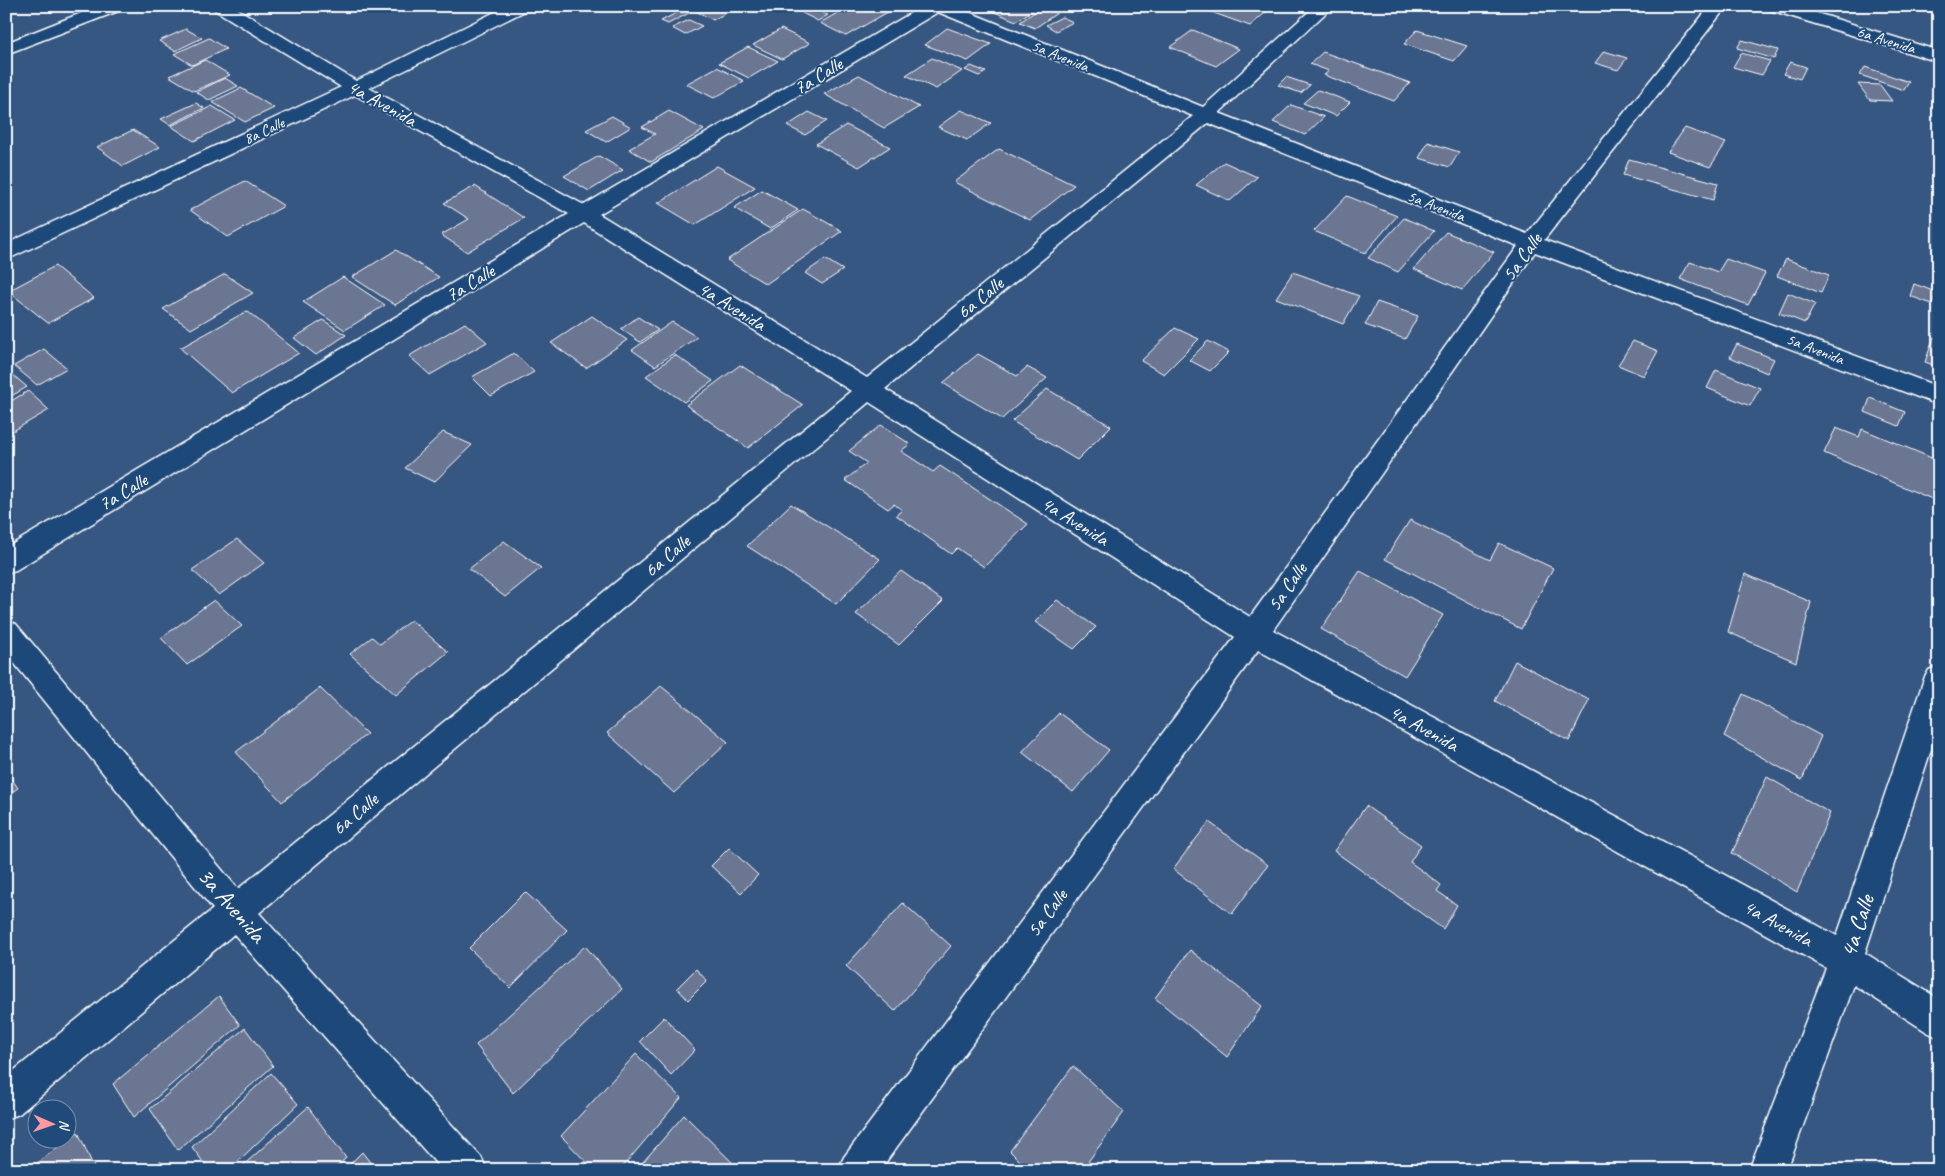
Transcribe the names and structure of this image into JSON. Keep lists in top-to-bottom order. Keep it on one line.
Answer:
{"streets":{"street":["6a Avenida","5a Avenida","7a Calle","4a Avenida","8a Calle","5a Calle","6a Calle","3a Avenida","4a Calle"]},"crossings":[["5a Avenida","7a Calle"],["5a Avenida","5a Calle"],["5a Avenida","6a Calle"],["7a Calle","4a Avenida"],["4a Avenida","8a Calle"],["4a Avenida","5a Calle"],["4a Avenida","6a Calle"],["4a Avenida","4a Calle"],["6a Calle","3a Avenida"]],"north":"right"}
